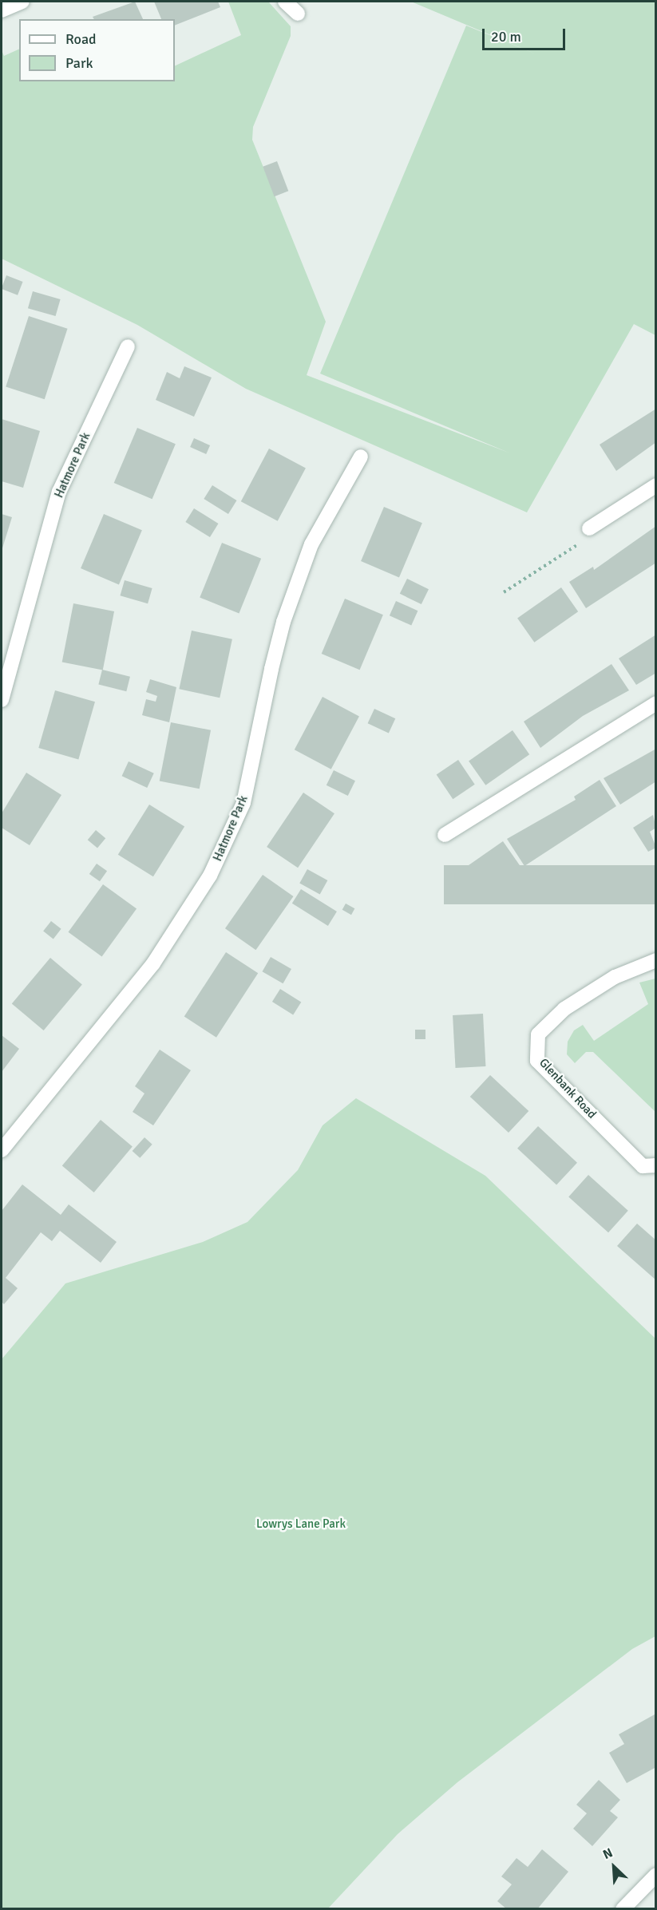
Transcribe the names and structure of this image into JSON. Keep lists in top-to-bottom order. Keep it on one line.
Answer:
{"streets":{"street":["Hatmore Park","Glenbank Road"]},"parks":["Lowrys Lane Park"],"legend":["Road","Park"],"scale_bar":"20 m","north":"top left"}
